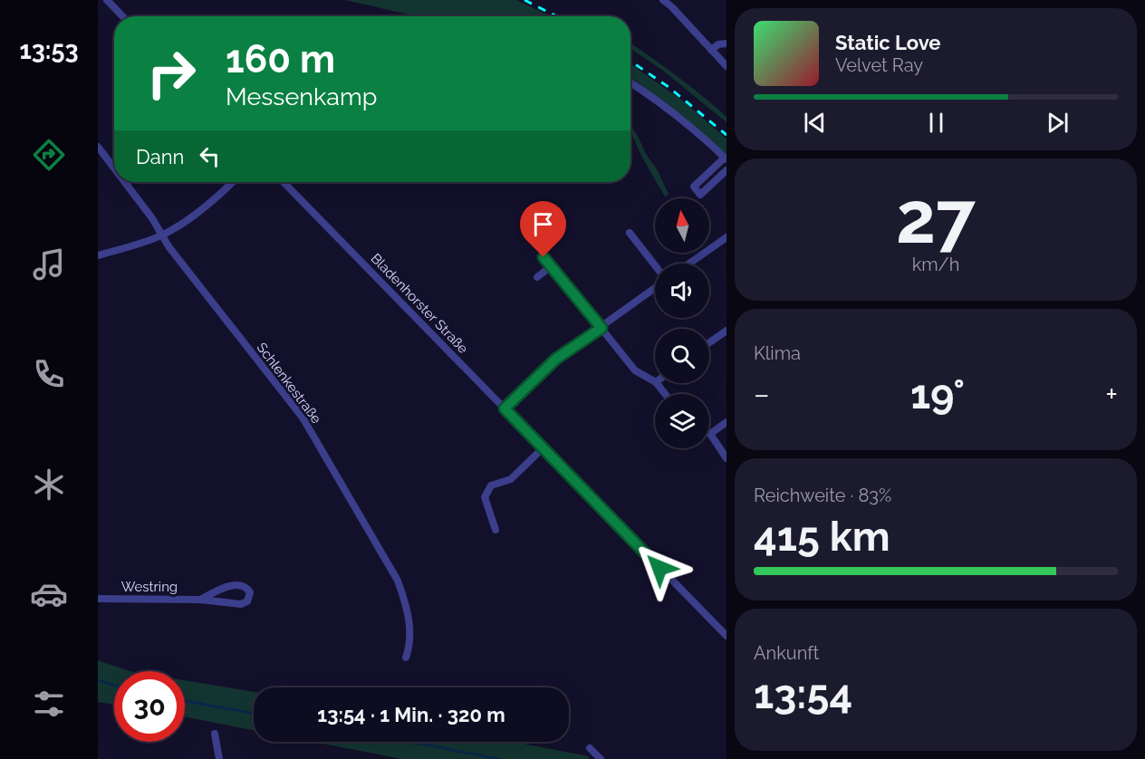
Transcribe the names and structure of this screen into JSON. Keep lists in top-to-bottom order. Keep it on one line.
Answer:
{"streets":{"street":["Bladenhorster Straße","Schlenkestraße","Westring"]},"north":"top","page":{"tabs":"13:53","turn":["160 m","Messenkamp"],"song":["Static Love","Velvet Ray"],"then":"Dann","tile":[["27","km/h"],"Klima",["Reichweite · 83%","415 km"],["Ankunft","13:54"]],"heat":["−","19°","+"],"limit":"30","trip":"13:54 · 1 Min. · 320 m"}}
